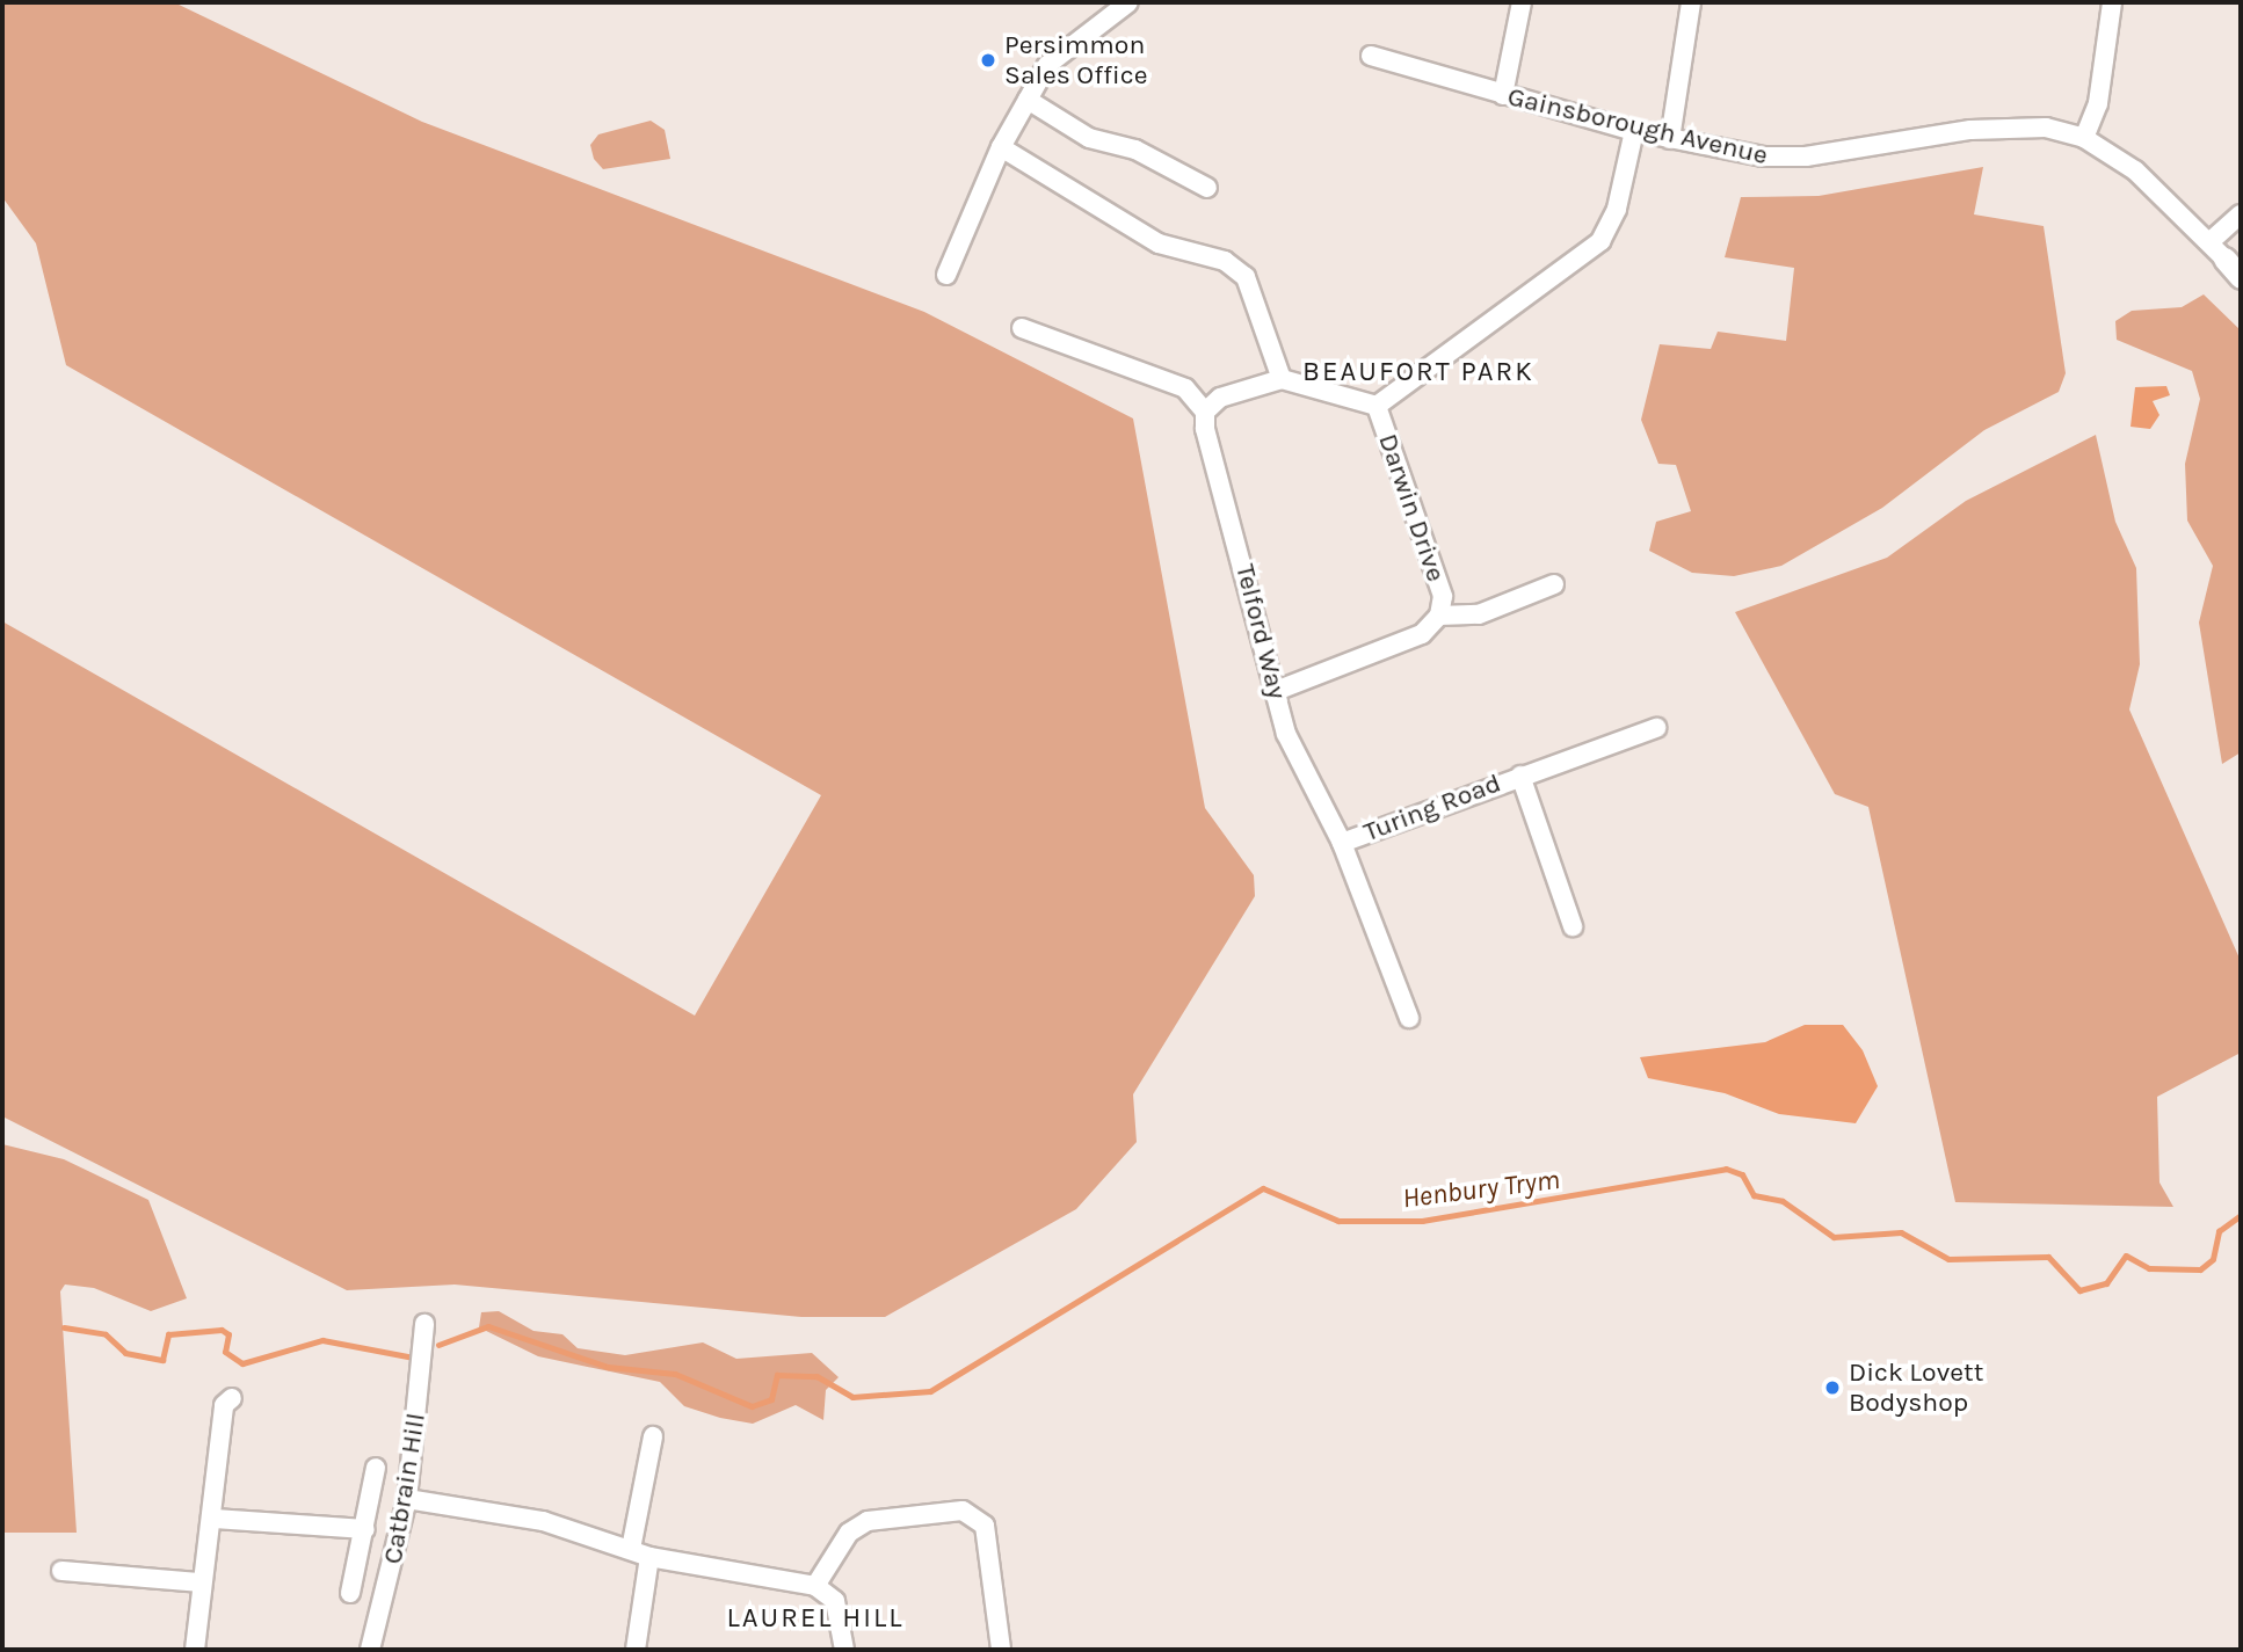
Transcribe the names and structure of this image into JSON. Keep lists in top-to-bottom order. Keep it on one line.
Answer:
{"streets":{"street":["Gainsborough Avenue","Darwin Drive","Telford Way","Turing Road","Catbrain Hill"]},"crossings":[["Gainsborough Avenue","Darwin Drive"],["Darwin Drive","Telford Way"],["Telford Way","Turing Road"]],"districts":["BEAUFORT PARK","LAUREL HILL"],"water":["Henbury Trym"],"places":["Persimmon Sales Office","Dick Lovett Bodyshop"]}
